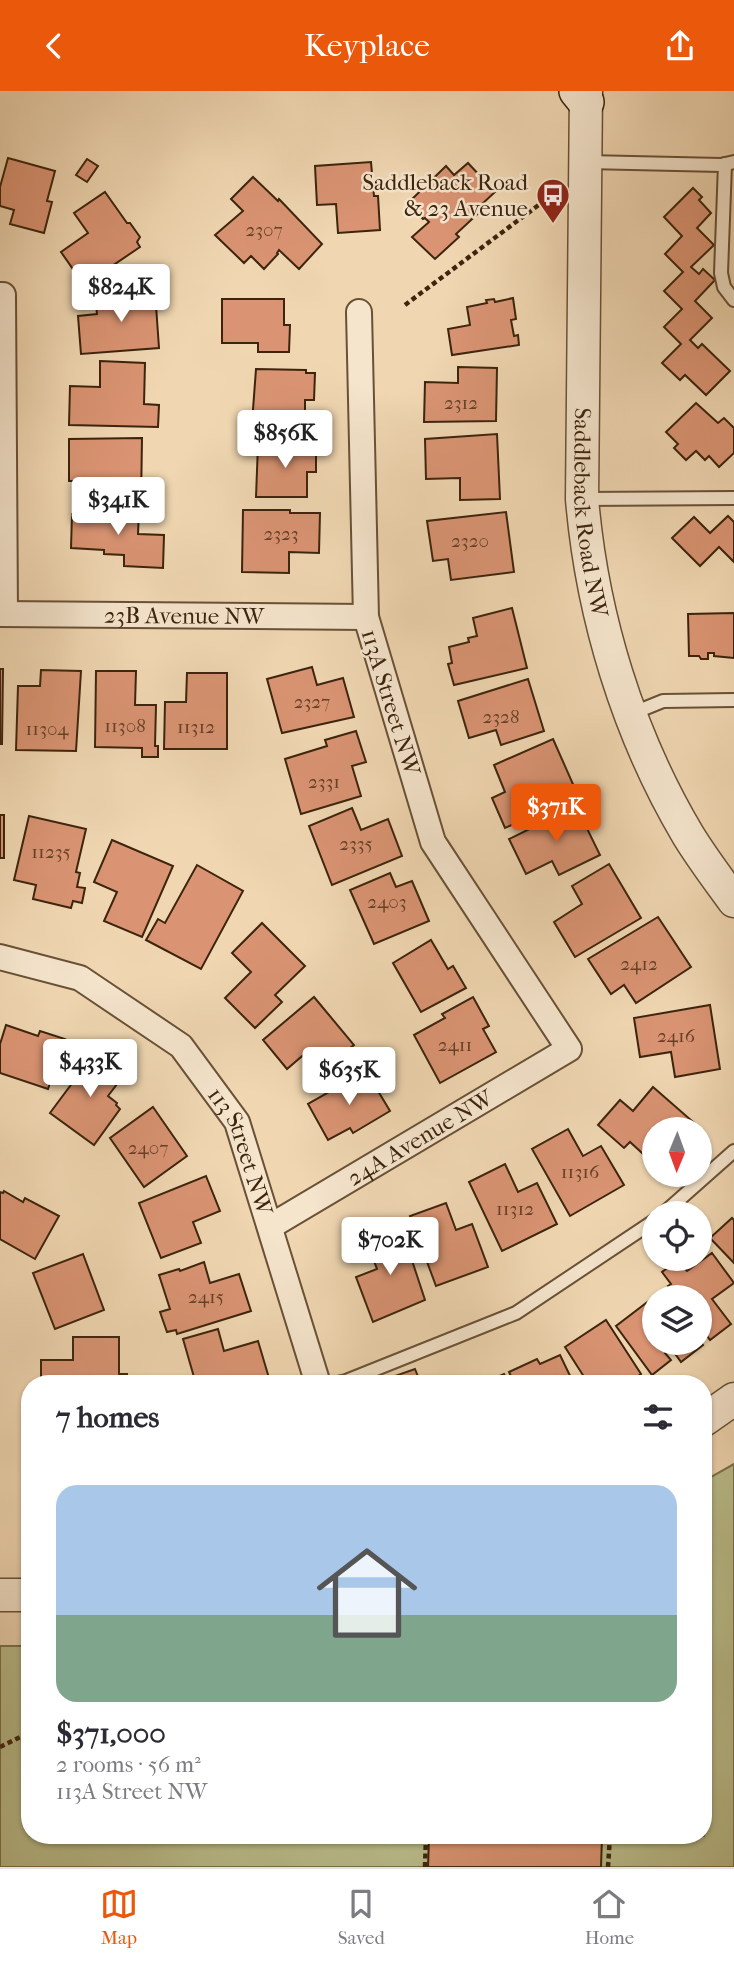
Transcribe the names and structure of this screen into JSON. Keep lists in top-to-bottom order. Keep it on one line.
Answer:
{"streets":{"street":["Saddleback Road NW","23B Avenue NW","113A Street NW","24A Avenue NW","113 Street NW"]},"crossings":[["23B Avenue NW","113A Street NW"],["113A Street NW","24A Avenue NW"],["24A Avenue NW","113 Street NW"]],"places":{"bus stop":["Saddleback Road & 23 Avenue"]},"house_numbers":["2307","2312","2323","2320","2327","2328","11308","11312","11304","2331","2335","11235","2403","2412","2416","2411","2407","11316","11312","2415"],"north":"bottom","page":{"header":"Keyplace","price":["$824K","$856K","$341K","$371K","$433K","$635K","$702K"],"heading":"7 homes","list":[{"name":"$371,000","note":"2 rooms · 56 m² · 113A Street NW"}],"tabs":["Map","Saved","Home"]}}
